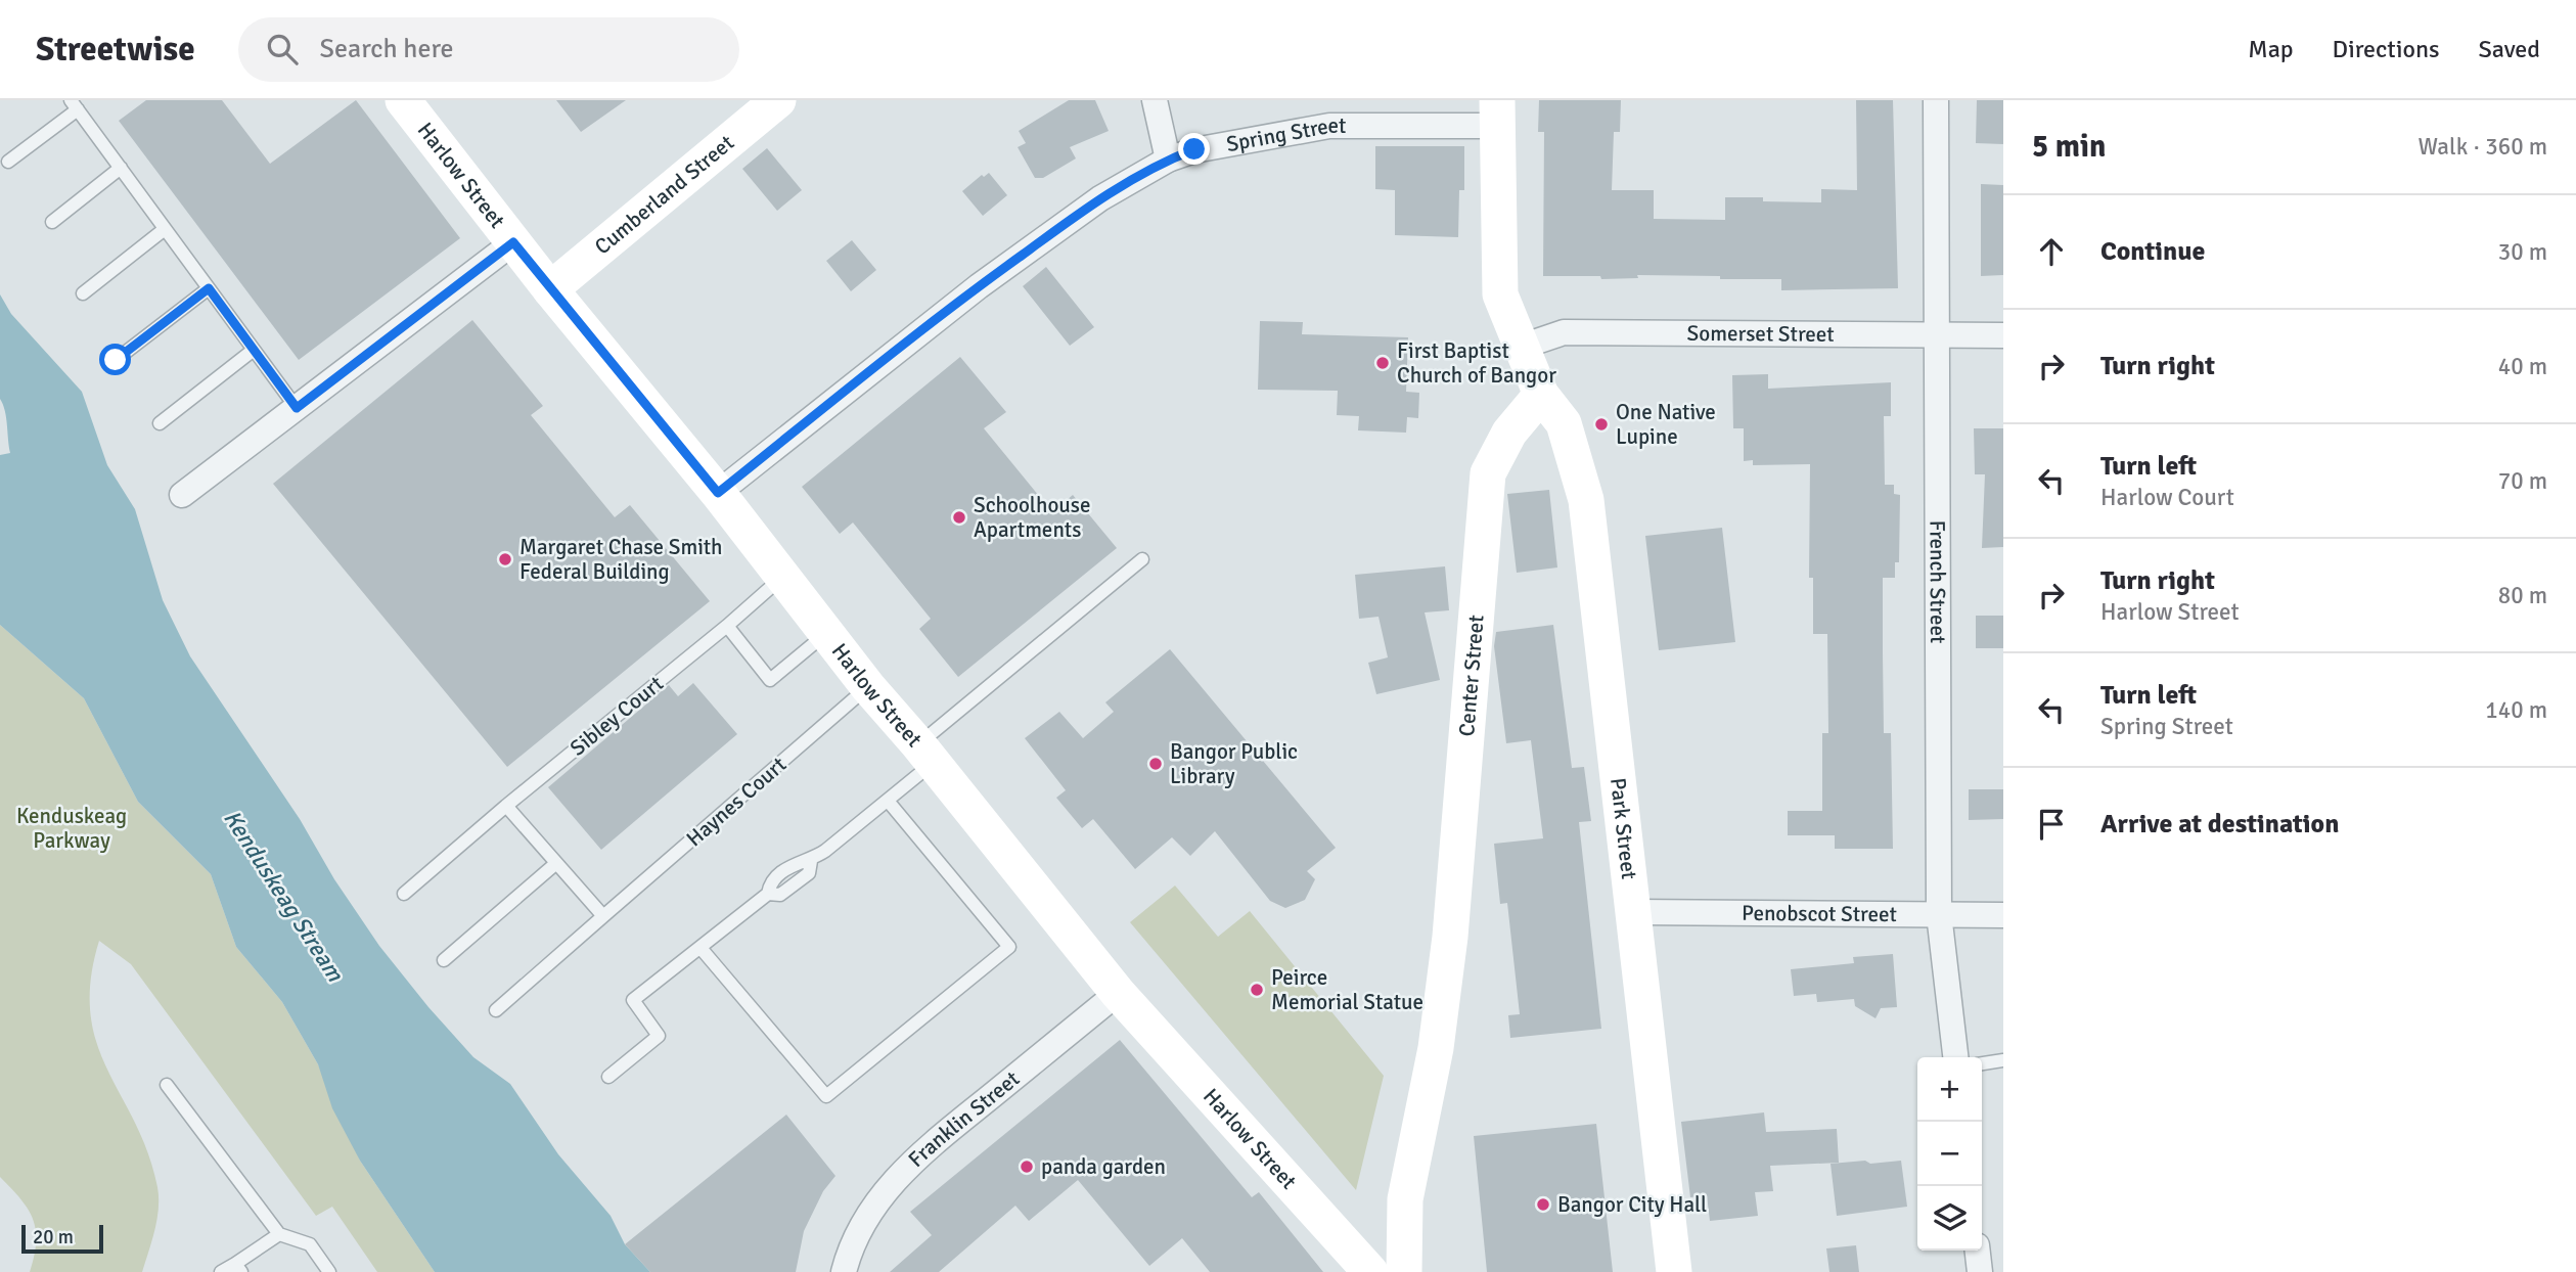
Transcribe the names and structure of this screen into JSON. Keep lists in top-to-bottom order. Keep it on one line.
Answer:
{"streets":{"street":["Spring Street","Harlow Street","Cumberland Street","Somerset Street","French Street","Center Street","Park Street","Penobscot Street","Franklin Street"],"lane":["Sibley Court","Haynes Court"]},"crossings":[["Spring Street","Harlow Street"],["Harlow Street","Cumberland Street"],["Harlow Street","Sibley Court"],["Harlow Street","Haynes Court"],["Harlow Street","Franklin Street"],["Somerset Street","French Street"],["French Street","Penobscot Street"],["Center Street","Park Street"],["Park Street","Penobscot Street"]],"water":["Kenduskeag Stream"],"parks":["Kenduskeag Parkway"],"places":["First Baptist Church of Bangor","One Native Lupine","Schoolhouse Apartments","Margaret Chase Smith Federal Building","Bangor Public Library","Peirce Memorial Statue","panda garden","Bangor City Hall"],"scale_bar":"20 m","page":{"header":"Streetwise","search":"Search here","nav":["Map","Directions","Saved"],"heading":["5 min","Walk · 360 m"],"list":[["Continue","30 m"],["Turn right","40 m"],["Turn left","Harlow Court","70 m"],["Turn right","Harlow Street","80 m"],["Turn left","Spring Street","140 m"],"Arrive at destination"],"map_buttons":["+","−"],"scale":"20 m"}}
